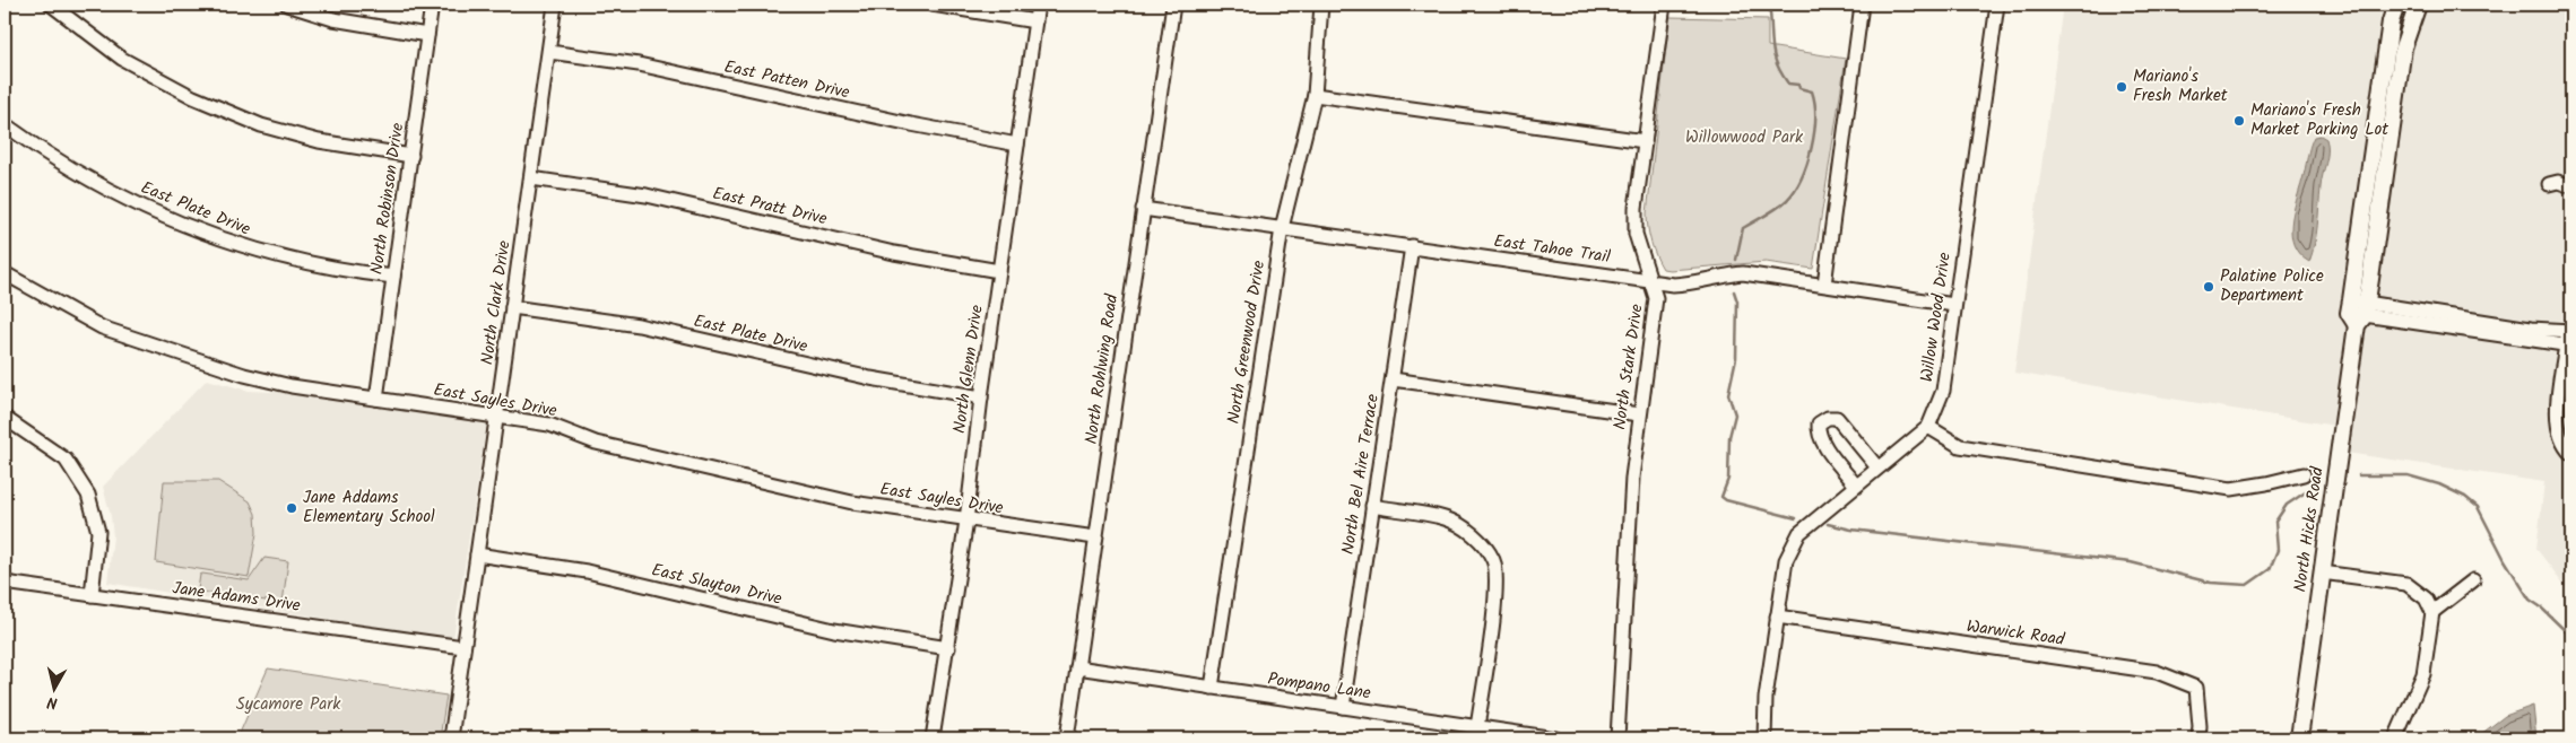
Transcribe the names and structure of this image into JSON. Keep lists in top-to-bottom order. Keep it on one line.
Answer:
{"streets":{"main road":["North Hicks Road"],"street":["East Patten Drive","North Robinson Drive","East Pratt Drive","East Plate Drive","East Tahoe Trail","North Clark Drive","Willow Wood Drive","North Greenwood Drive","North Stark Drive","North Glenn Drive","North Rohlwing Road","East Sayles Drive","North Bel Aire Terrace","East Slayton Drive","Jane Adams Drive","Warwick Road","Pompano Lane"]},"crossings":[["East Patten Drive","North Clark Drive"],["East Patten Drive","North Glenn Drive"],["North Robinson Drive","East Plate Drive"],["North Robinson Drive","East Sayles Drive"],["East Pratt Drive","North Clark Drive"],["East Pratt Drive","North Glenn Drive"],["East Plate Drive","North Clark Drive"],["East Plate Drive","North Glenn Drive"],["East Tahoe Trail","Willow Wood Drive"],["East Tahoe Trail","North Greenwood Drive"],["East Tahoe Trail","North Stark Drive"],["East Tahoe Trail","North Rohlwing Road"],["East Tahoe Trail","North Bel Aire Terrace"],["North Clark Drive","East Sayles Drive"],["North Clark Drive","East Slayton Drive"],["North Clark Drive","Jane Adams Drive"],["Willow Wood Drive","Warwick Road"],["North Greenwood Drive","Pompano Lane"],["North Glenn Drive","East Sayles Drive"],["North Glenn Drive","East Slayton Drive"],["North Rohlwing Road","East Sayles Drive"],["North Rohlwing Road","Pompano Lane"],["North Bel Aire Terrace","Pompano Lane"]],"parks":["Willowwood Park","Sycamore Park"],"places":["Mariano's Fresh Market","Mariano's Fresh Market Parking Lot","Palatine Police Department","Jane Addams Elementary School"],"north":"bottom"}
